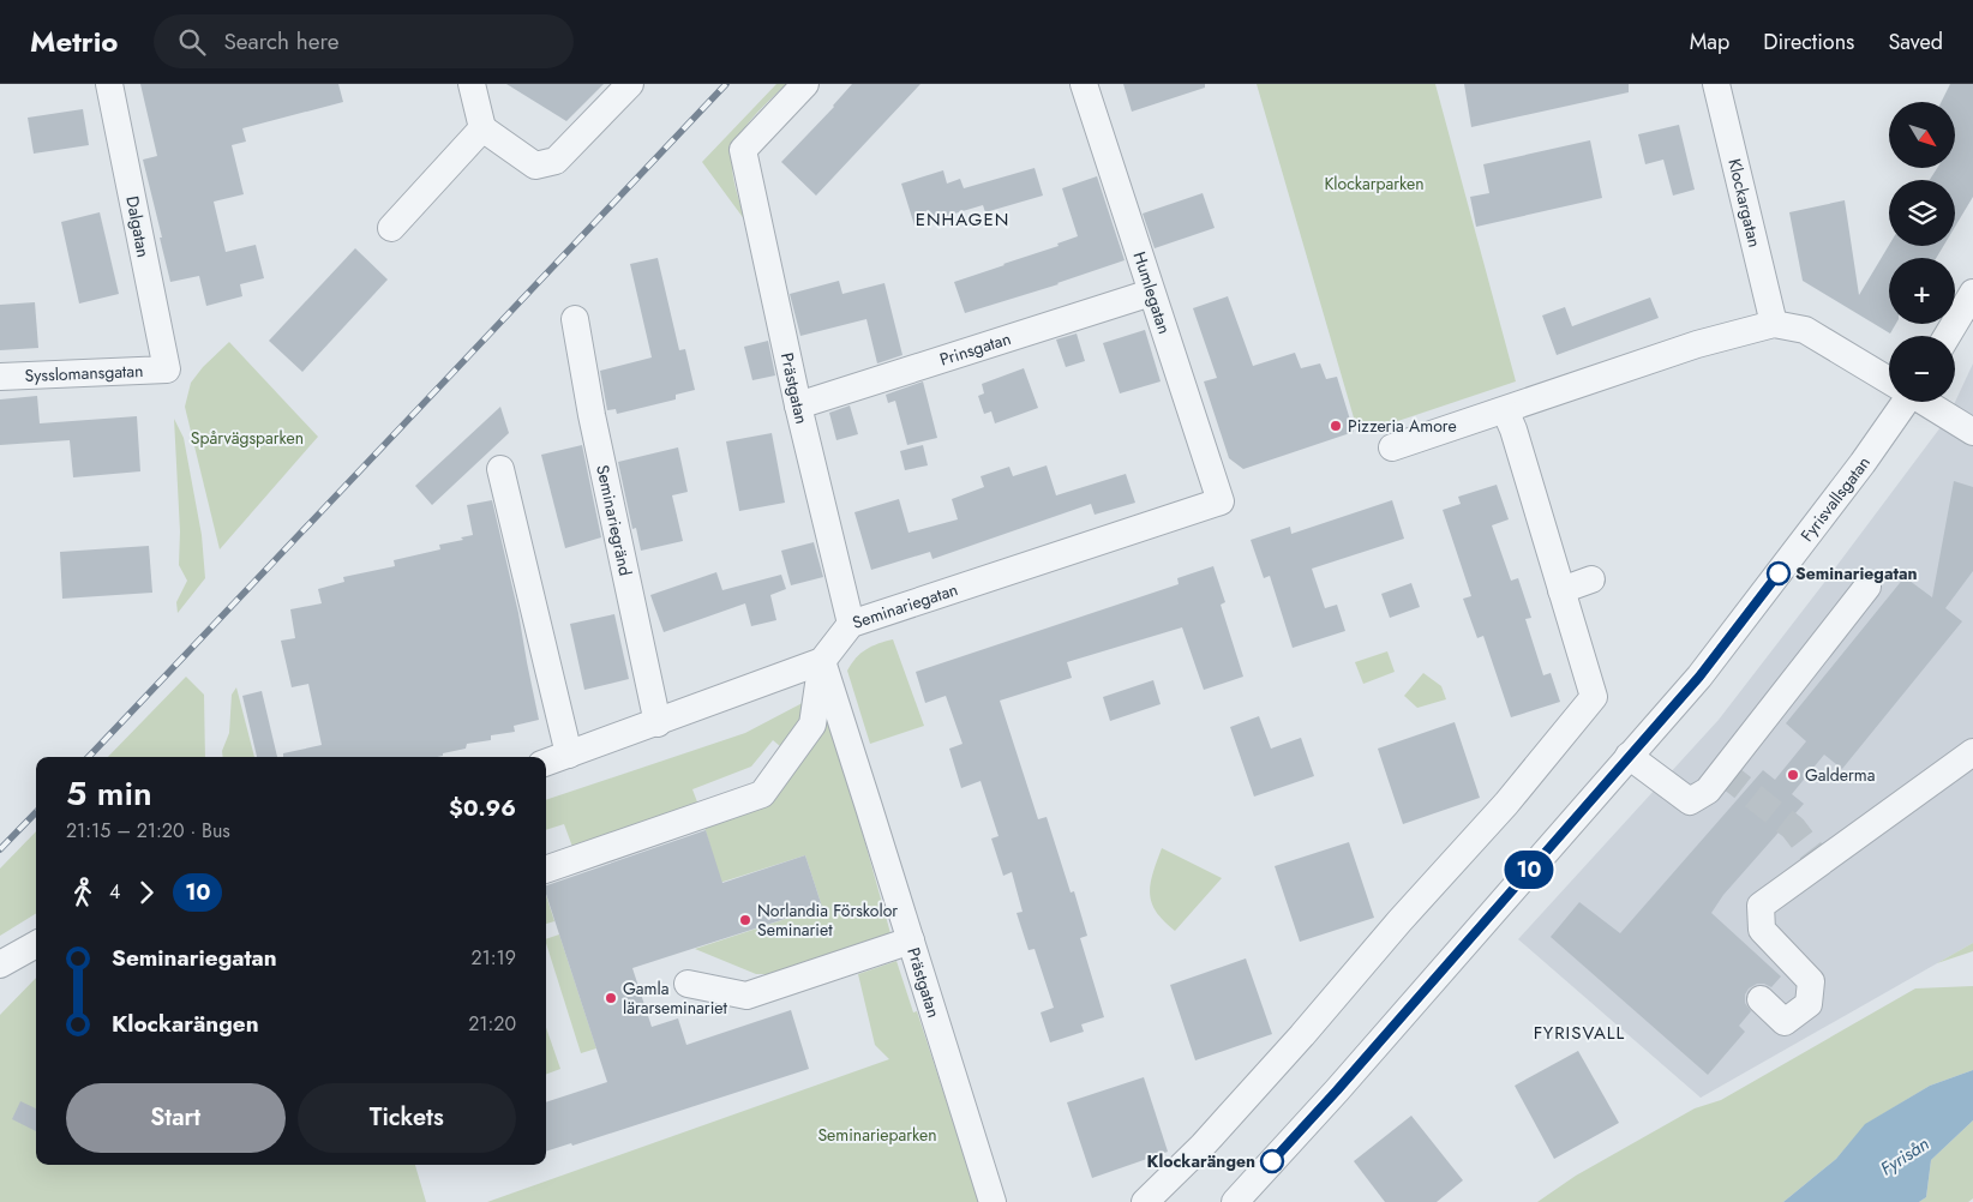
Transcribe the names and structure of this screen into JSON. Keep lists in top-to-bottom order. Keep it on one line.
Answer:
{"streets":{"street":["Klockargatan","Dalgatan","Humlegatan","Prinsgatan","Sysslomansgatan","Prästgatan","Fyrisvallsgatan","Seminariegränd","Seminariegatan"]},"crossings":[["Dalgatan","Sysslomansgatan"],["Humlegatan","Prinsgatan"],["Humlegatan","Seminariegatan"],["Prinsgatan","Prästgatan"],["Prästgatan","Seminariegatan"]],"districts":["ENHAGEN","FYRISVALL"],"water":["Fyrisån"],"parks":["Klockarparken","Spårvägsparken","Seminarieparken"],"places":["Pizzeria Amore","Seminariegatan","Galderma","Norlandia Förskolor Seminariet","Gamla lärarseminariet","Klockarängen"],"lines":["bus line 10"],"north":"bottom right","page":{"header":"Metrio","search":"Search here","nav":["Map","Directions","Saved"],"on_map":"10","map_buttons":["+","−"],"heading":["5 min","21:15 – 21:20 · Bus","$0.96"],"legs":["4","10"],"list":[{"name":"Seminariegatan","value":"21:19"},{"name":"Klockarängen","value":"21:20"}],"buttons":["Start","Tickets"]}}
